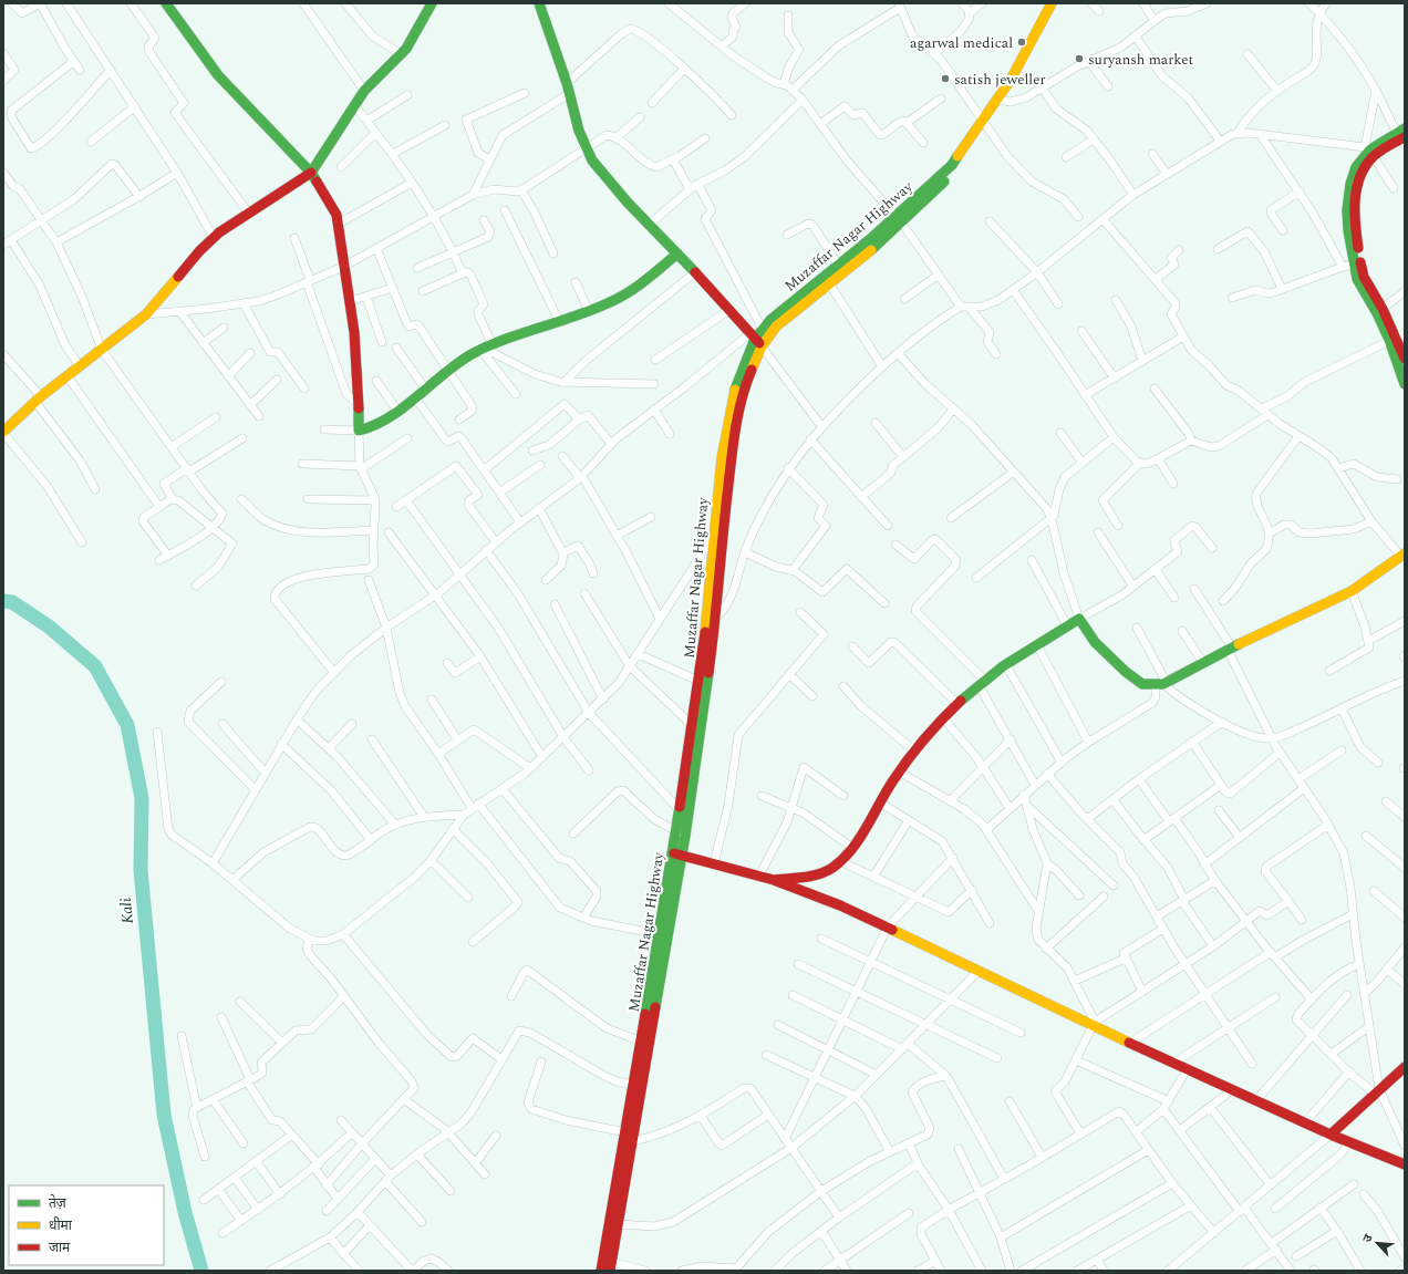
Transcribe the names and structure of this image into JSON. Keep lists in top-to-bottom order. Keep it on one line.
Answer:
{"streets":{"main road":["Muzaffar Nagar Highway"]},"water":["Kali"],"places":["agarwal medical","suryansh market","satish jeweller"],"legend":["तेज़","धीमा","जाम"],"north":"top left"}
